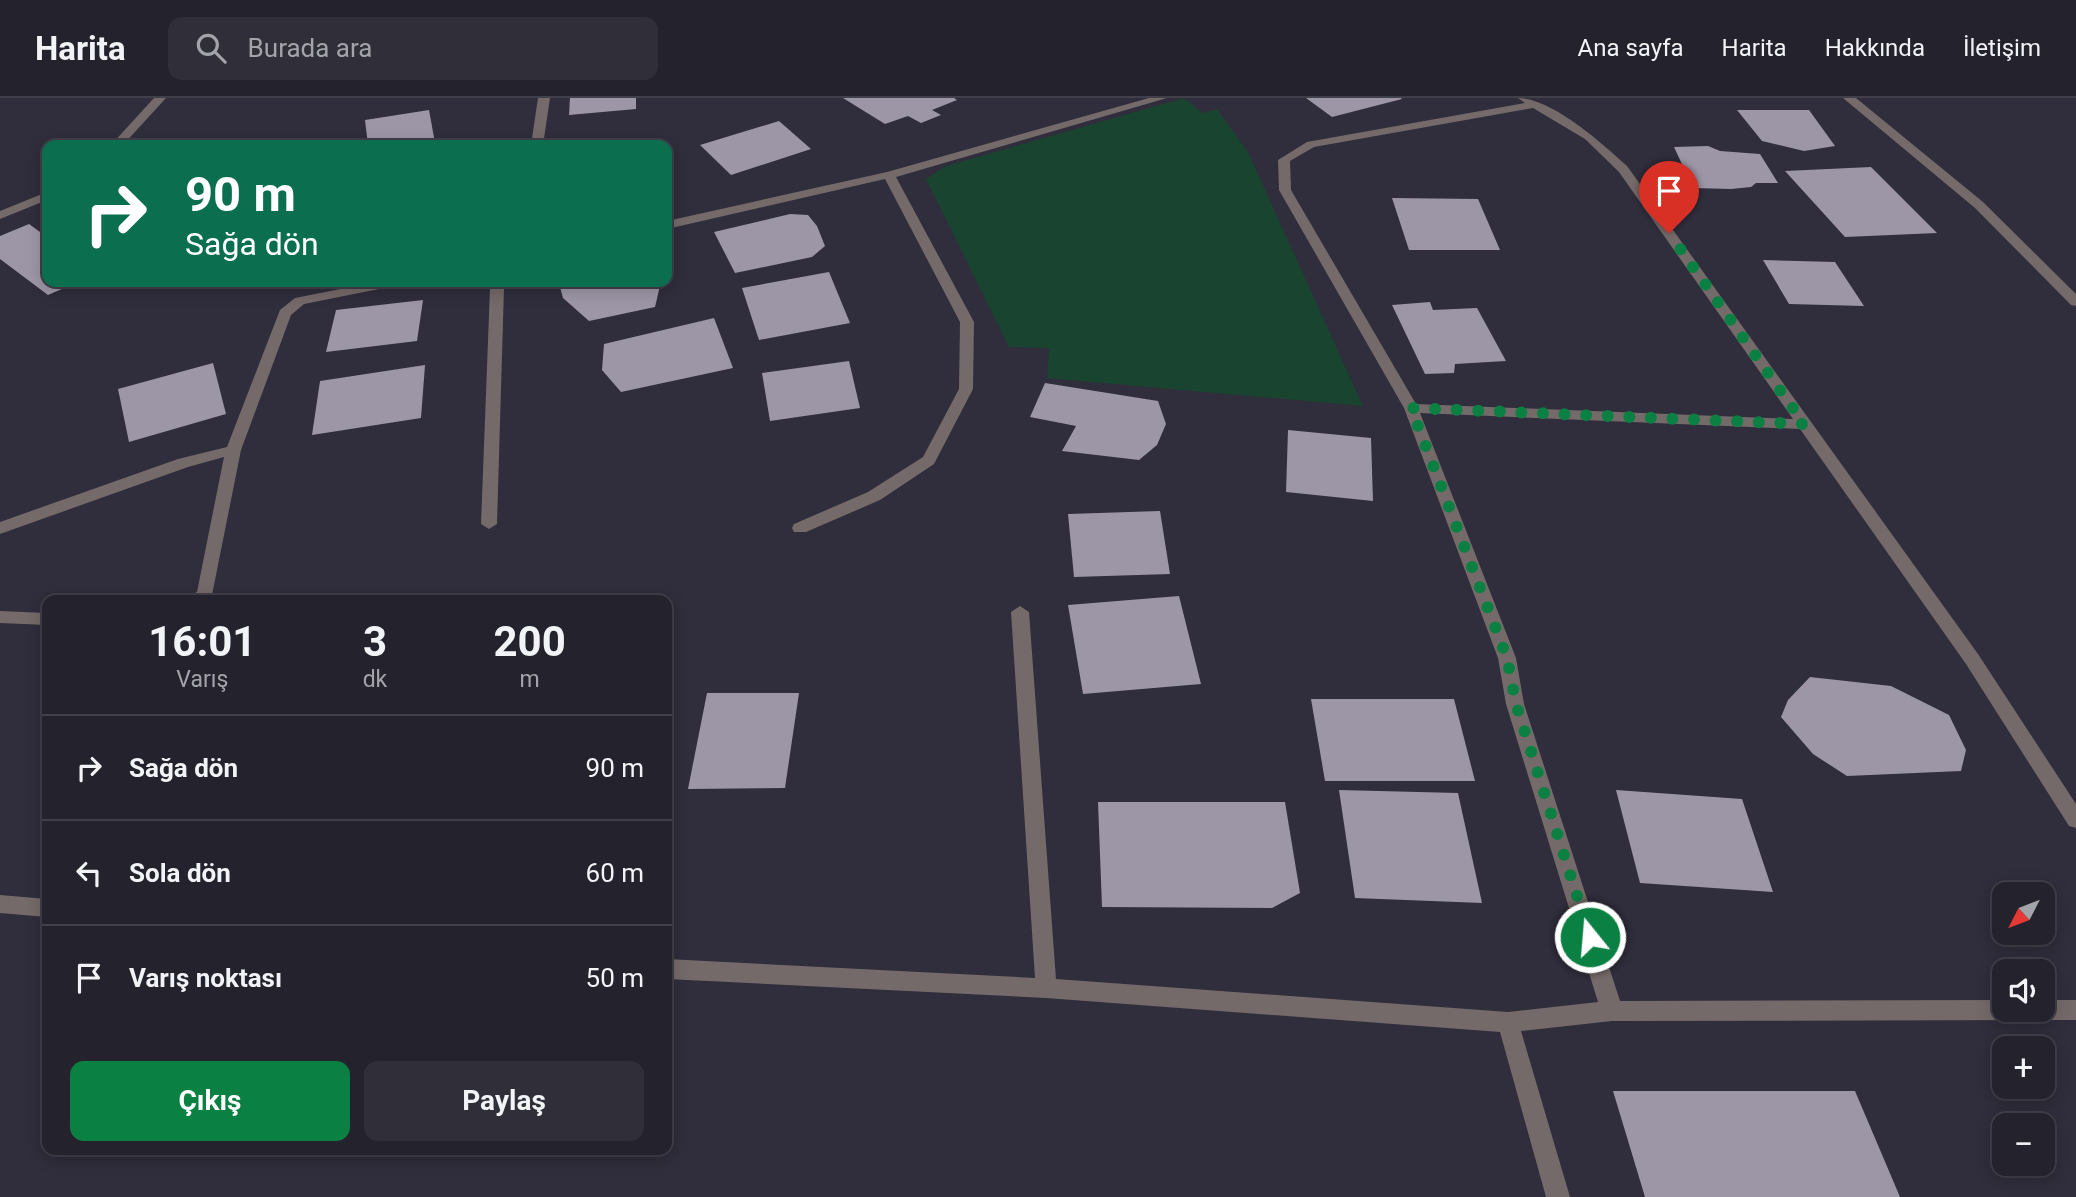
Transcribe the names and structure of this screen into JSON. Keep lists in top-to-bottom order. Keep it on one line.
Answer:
{"north":"bottom left","page":{"header":"Harita","search":"Burada ara","nav":["Ana sayfa","Harita","Hakkında","İletişim"],"turn":["90 m","Sağa dön"],"eta":["16:01","Varış","3","dk","200","m"],"list":[{"name":"Sağa dön","value":"90 m"},{"name":"Sola dön","value":"60 m"},{"name":"Varış noktası","value":"50 m"}],"map_buttons":["+","−"],"buttons":["Çıkış","Paylaş"]}}
